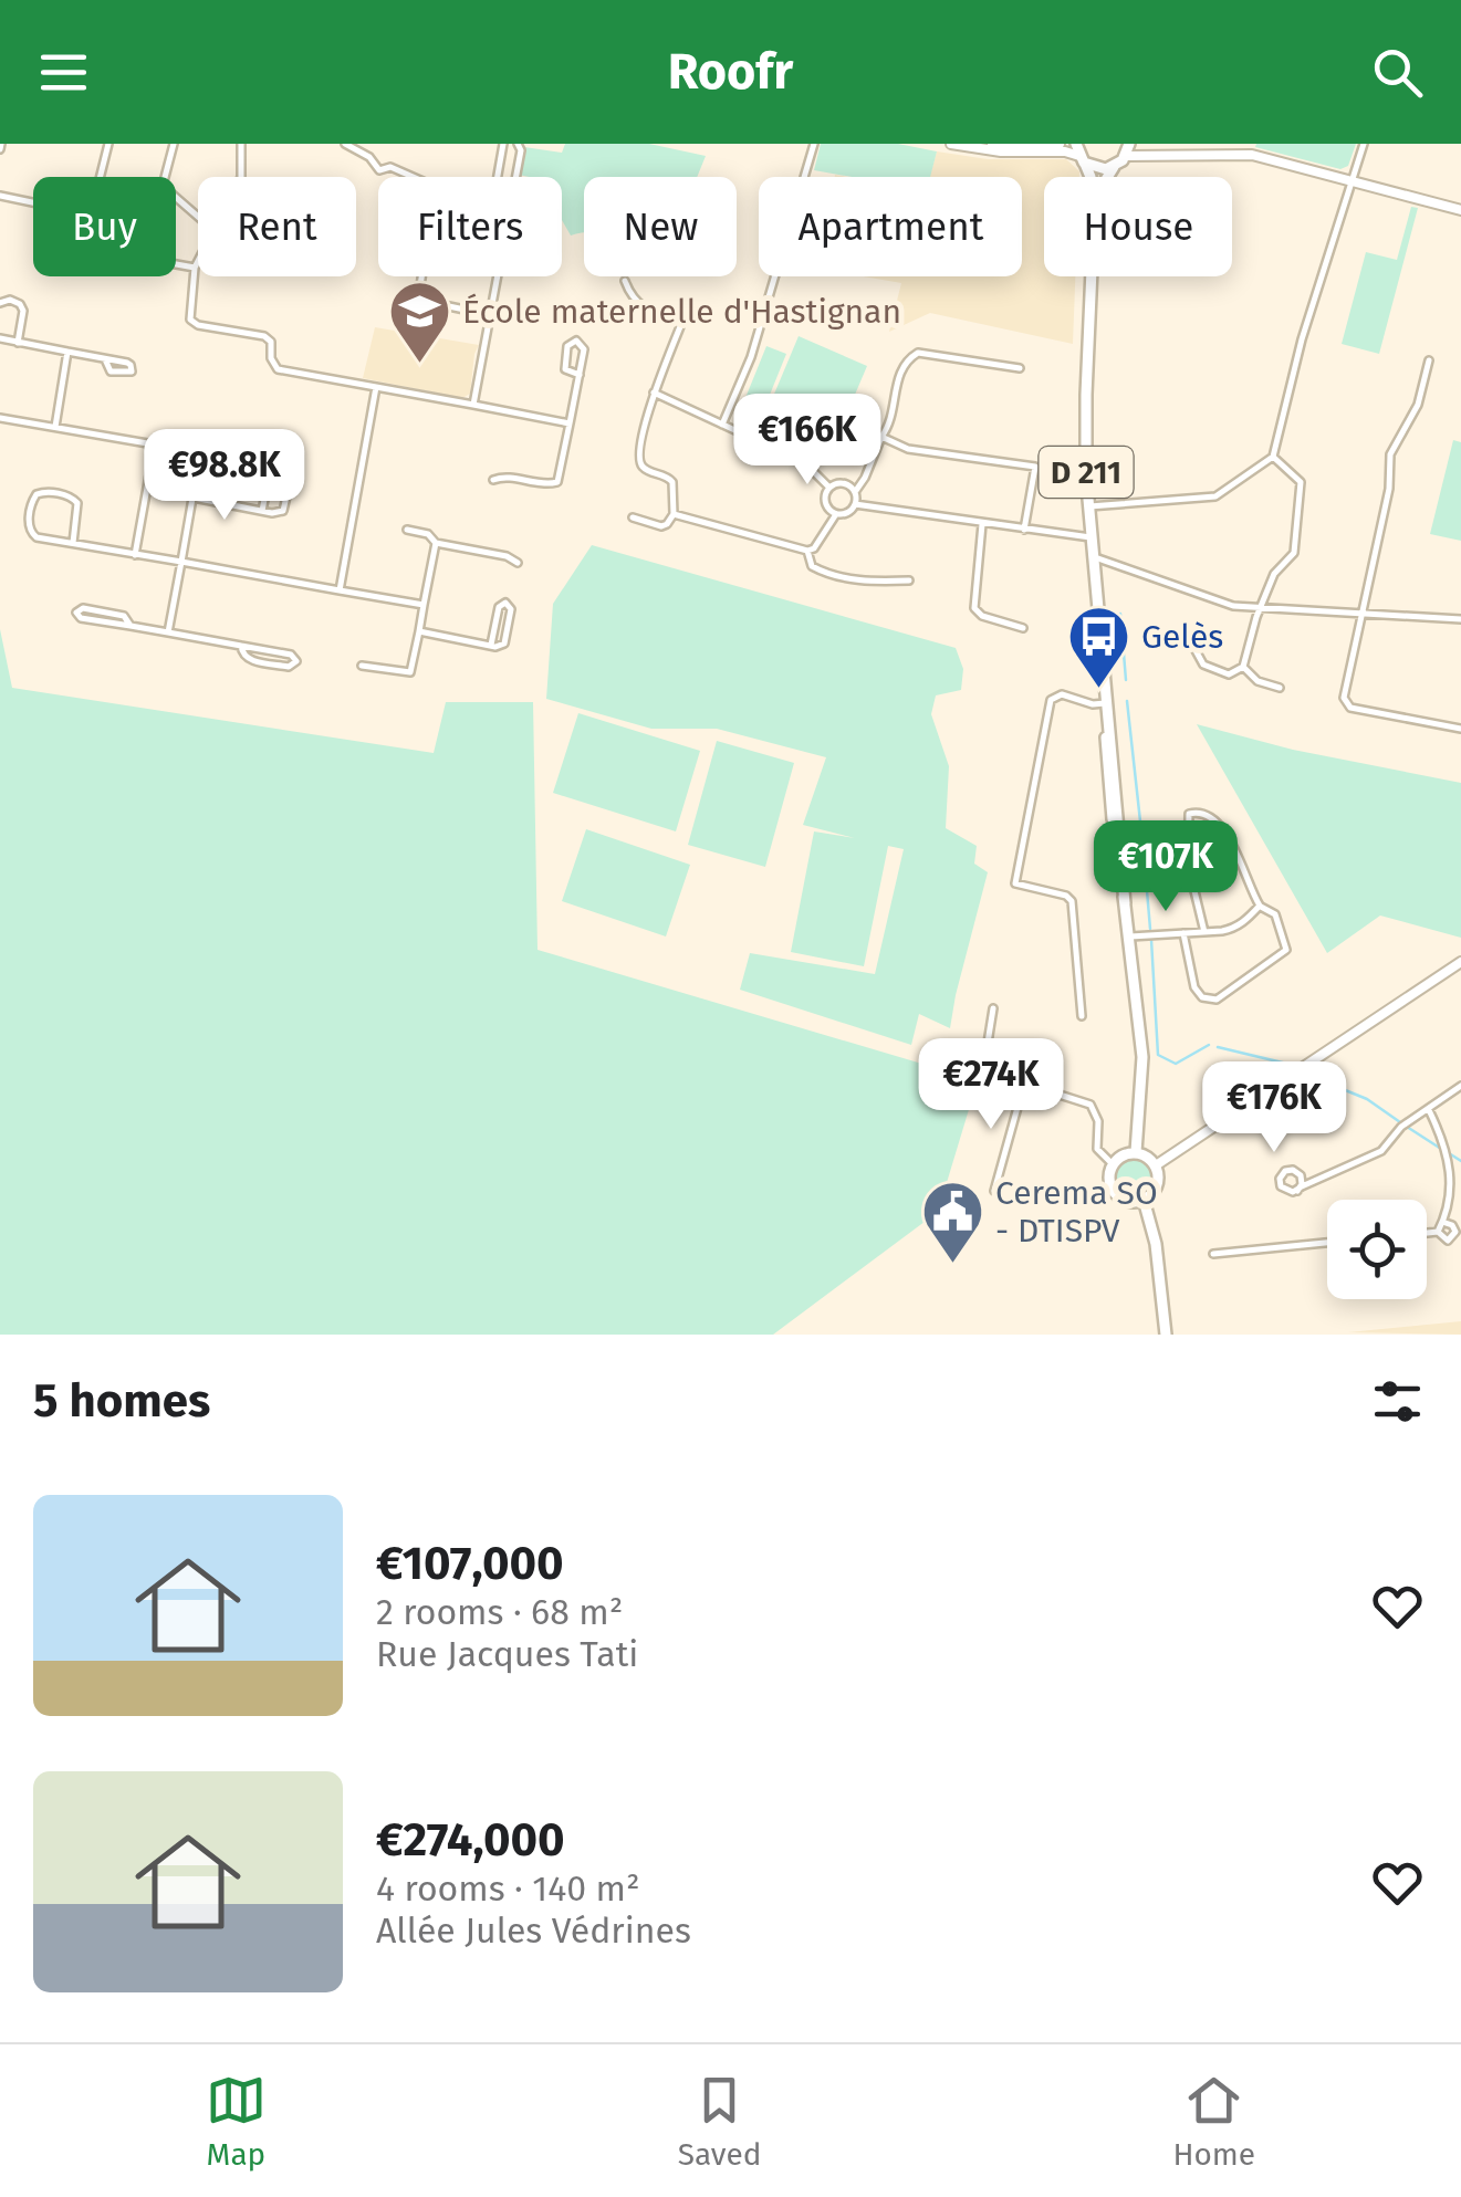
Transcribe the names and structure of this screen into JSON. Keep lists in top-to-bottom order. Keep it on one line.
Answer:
{"streets":{"main road":["D 211"]},"places":{"school or university":["École maternelle d'Hastignan"],"bus stop":["Gelès"],"public building":["Cerema SO - DTISPV"]},"page":{"header":"Roofr","chip":["Buy","Rent","Filters","New","Apartment","House"],"price":["€166K","€98.8K","€107K","€274K","€176K"],"heading":"5 homes","list":[{"name":"€107,000","note":"2 rooms · 68 m² · Rue Jacques Tati"},{"name":"€274,000","note":"4 rooms · 140 m² · Allée Jules Védrines"}],"tabs":["Map","Saved","Home"]}}
